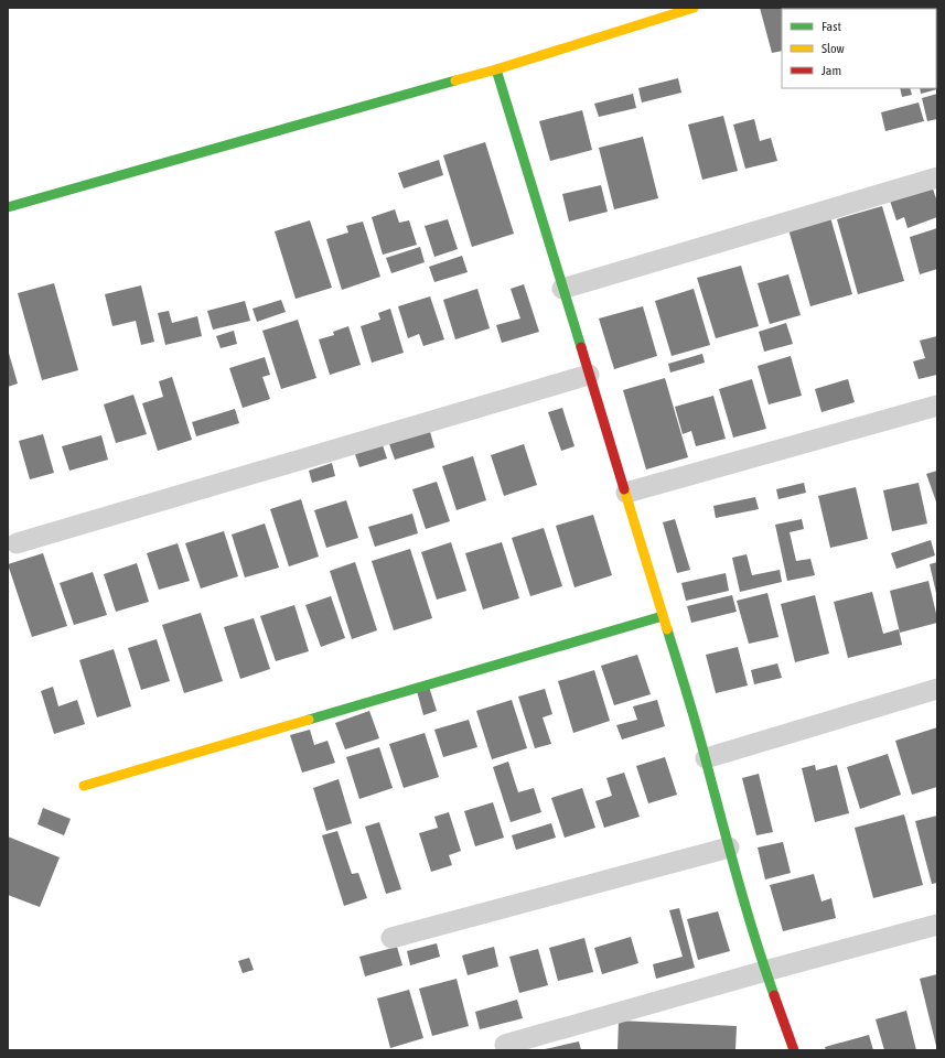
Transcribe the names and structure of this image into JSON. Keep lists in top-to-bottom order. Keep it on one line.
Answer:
{"legend":["Fast","Slow","Jam"]}
